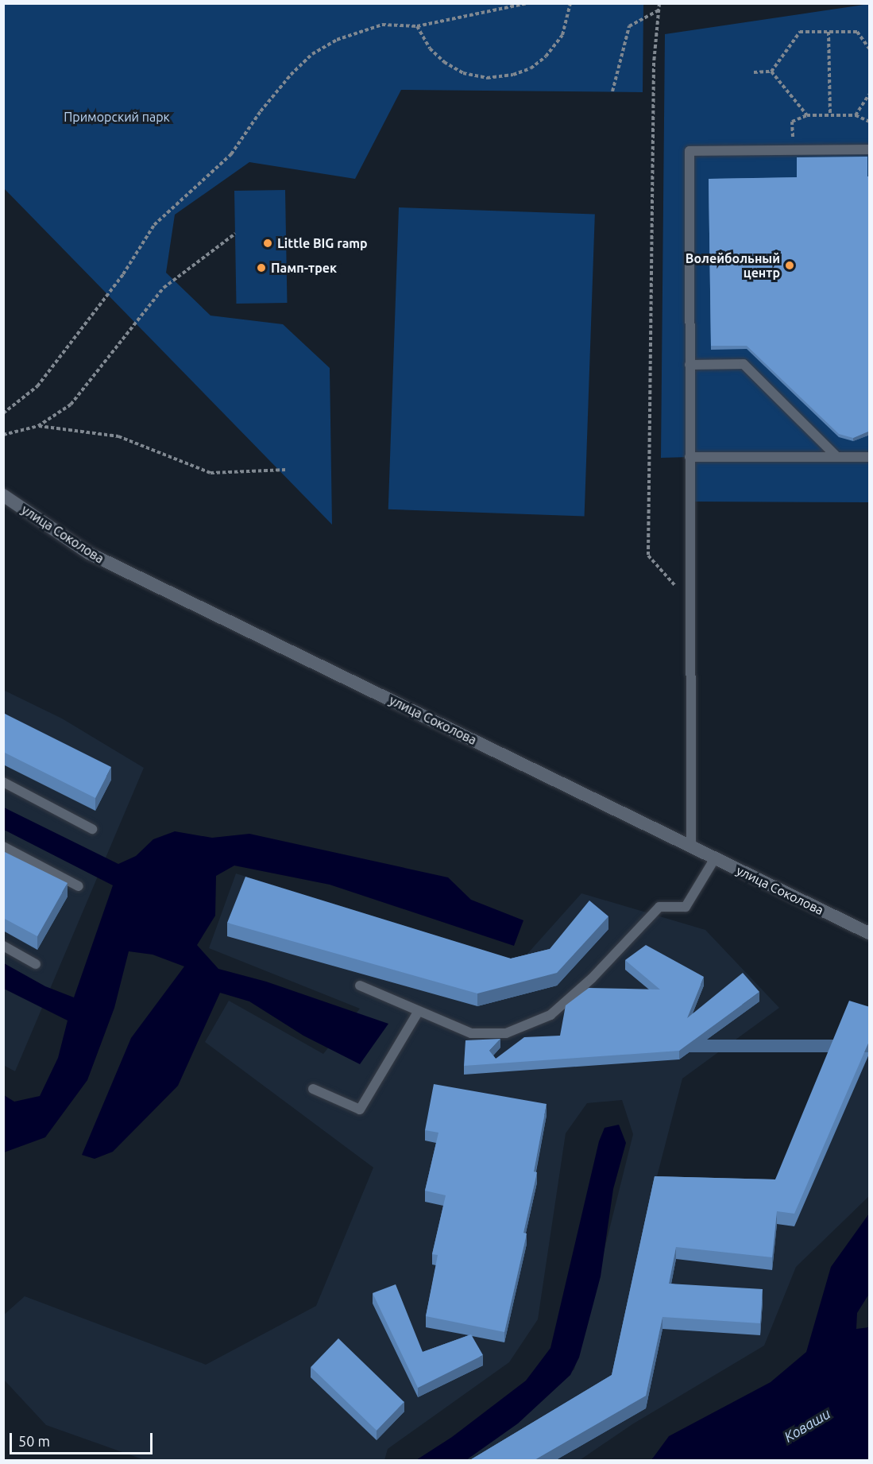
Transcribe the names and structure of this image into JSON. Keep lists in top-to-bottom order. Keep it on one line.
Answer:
{"streets":{"street":["улица Соколова"]},"water":["Коваши"],"parks":["Приморский парк"],"places":["Little BIG ramp","Волейбольный центр","Памп-трек"],"scale_bar":"50 m"}
